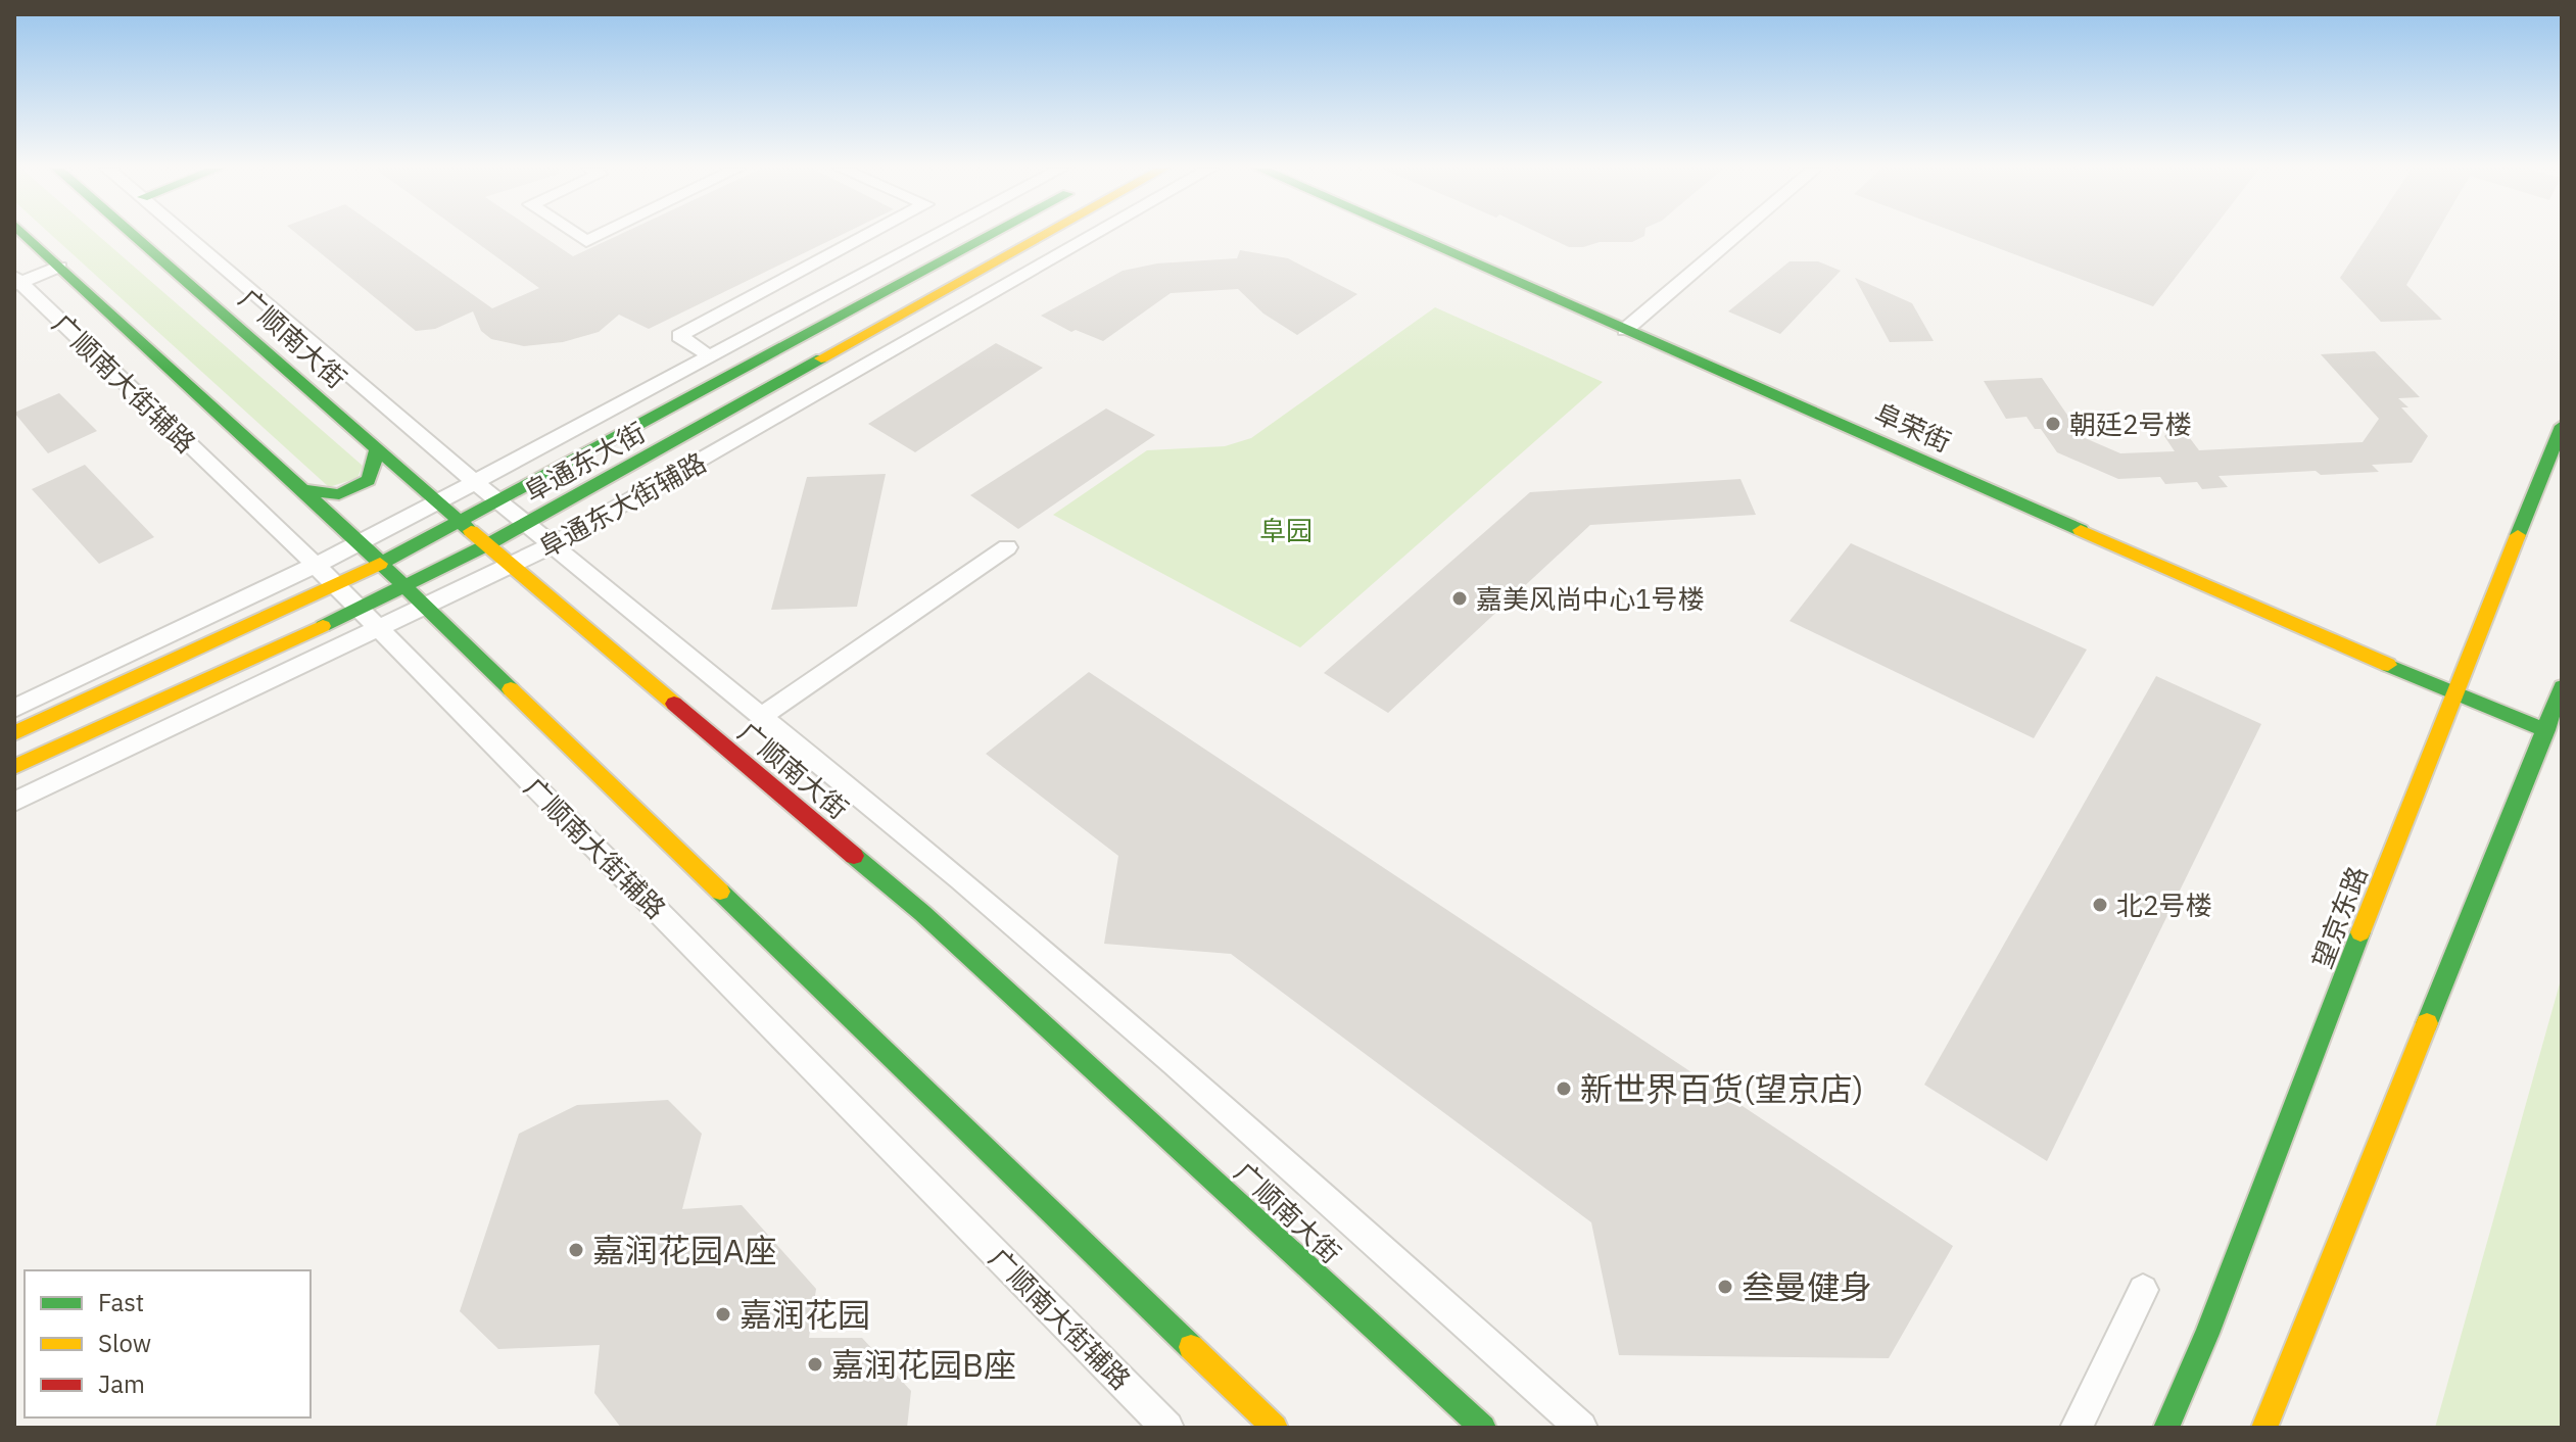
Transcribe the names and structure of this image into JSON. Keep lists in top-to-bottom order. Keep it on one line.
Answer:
{"streets":{"main road":["广顺南大街","阜荣街","阜通东大街","望京东路"],"street":["广顺南大街辅路","阜通东大街辅路"]},"crossings":[["广顺南大街","阜通东大街"],["广顺南大街","阜通东大街辅路"],["广顺南大街辅路","阜通东大街"],["广顺南大街辅路","阜通东大街辅路"],["阜荣街","望京东路"]],"parks":["阜园"],"places":["朝廷2号楼","嘉美风尚中心1号楼","北2号楼","新世界百货(望京店)","嘉润花园A座","叁曼健身","嘉润花园","嘉润花园B座"],"legend":["Fast","Slow","Jam"]}
